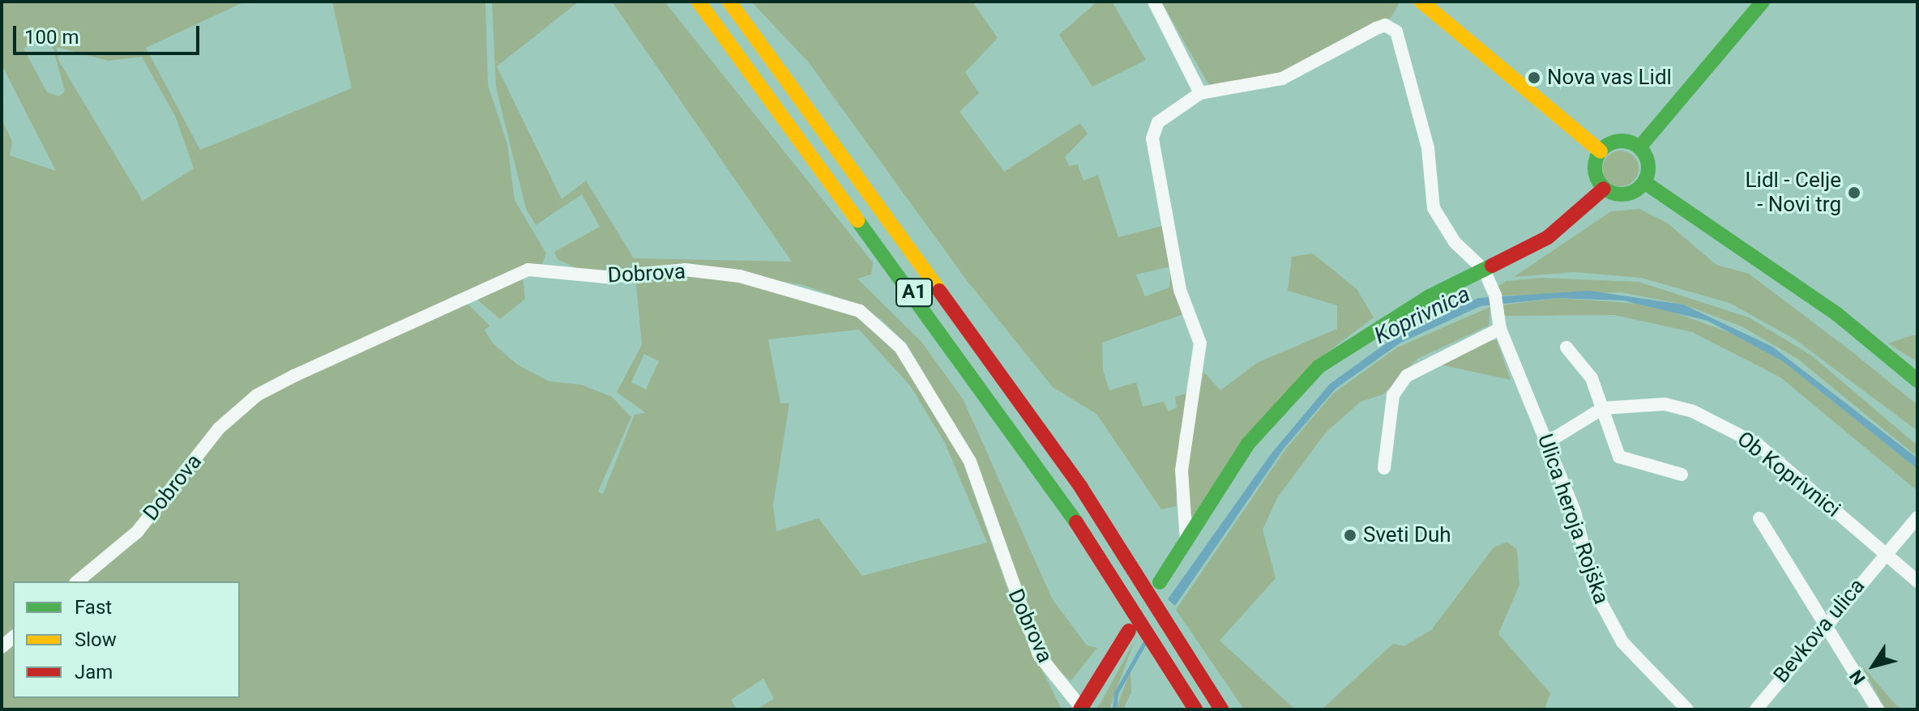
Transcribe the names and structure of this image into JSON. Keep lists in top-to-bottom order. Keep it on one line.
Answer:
{"streets":{"main road":["A1"],"street":["Dobrova","Ob Koprivnici","Ulica heroja Rojška","Bevkova ulica"]},"crossings":[["Ob Koprivnici","Ulica heroja Rojška"],["Ob Koprivnici","Bevkova ulica"]],"water":["Koprivnica"],"places":["Nova vas Lidl","Lidl - Celje - Novi trg","Sveti Duh"],"legend":["Fast","Slow","Jam"],"scale_bar":"100 m","north":"bottom left"}
